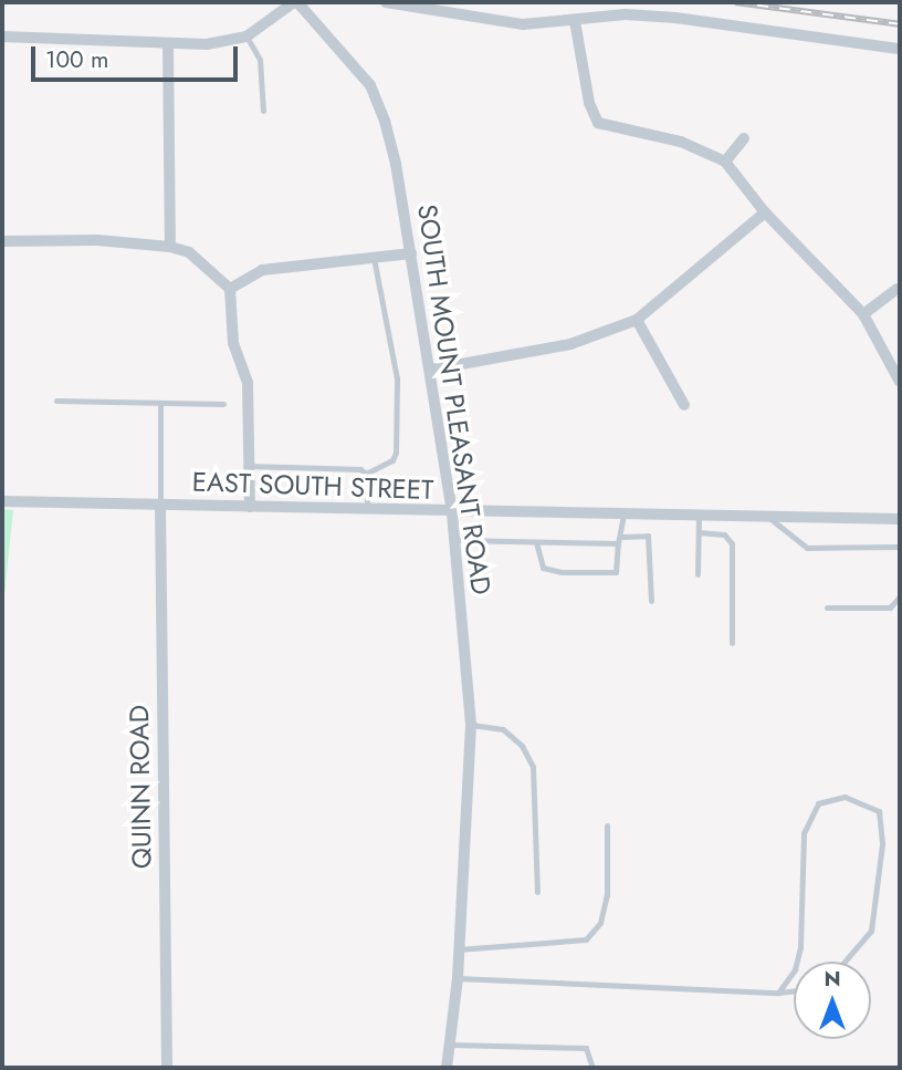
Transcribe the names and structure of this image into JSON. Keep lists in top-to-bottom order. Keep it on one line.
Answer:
{"streets":{"street":["SOUTH MOUNT PLEASANT ROAD","EAST SOUTH STREET","QUINN ROAD"]},"crossings":[["SOUTH MOUNT PLEASANT ROAD","EAST SOUTH STREET"],["EAST SOUTH STREET","QUINN ROAD"]],"scale_bar":"100 m","north":"top"}
